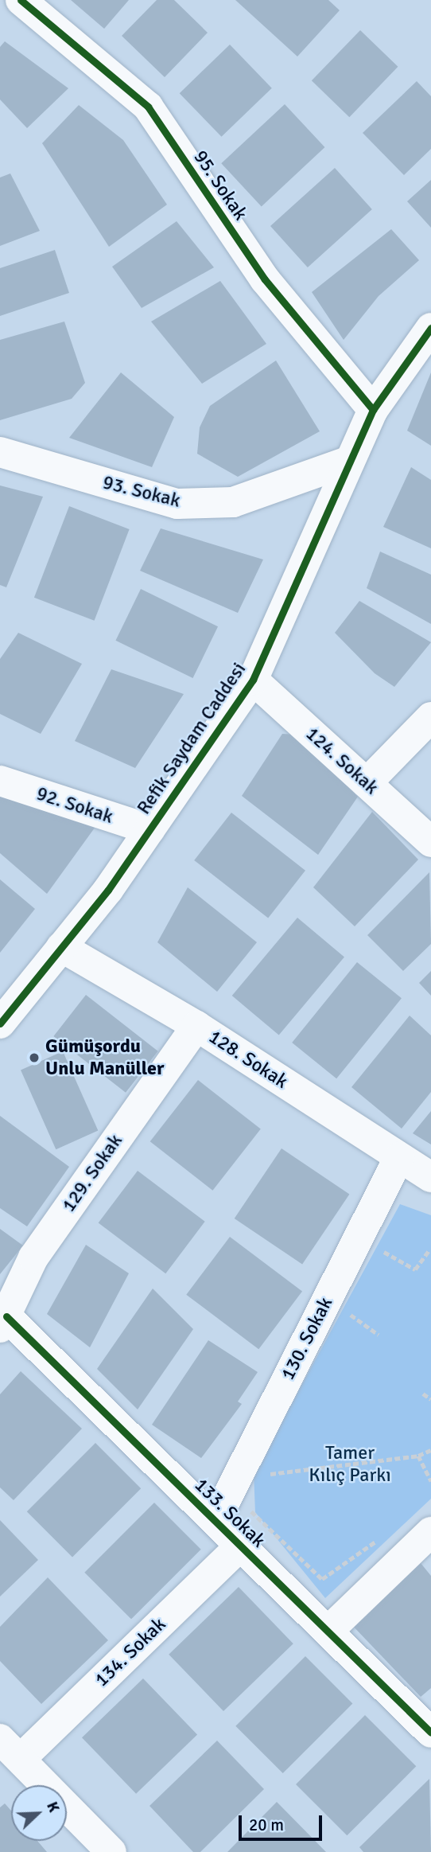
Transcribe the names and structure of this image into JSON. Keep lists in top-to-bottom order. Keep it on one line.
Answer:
{"streets":{"street":["95. Sokak","93. Sokak","Refik Saydam Caddesi","124. Sokak","92. Sokak","128. Sokak","129. Sokak","130. Sokak","133. Sokak","134. Sokak"]},"crossings":[["95. Sokak","Refik Saydam Caddesi"],["93. Sokak","Refik Saydam Caddesi"],["Refik Saydam Caddesi","124. Sokak"],["Refik Saydam Caddesi","92. Sokak"],["Refik Saydam Caddesi","128. Sokak"],["128. Sokak","129. Sokak"],["128. Sokak","130. Sokak"],["129. Sokak","133. Sokak"],["130. Sokak","133. Sokak"],["133. Sokak","134. Sokak"]],"parks":["Tamer Kılıç Parkı"],"places":["Gümüşordu Unlu Manüller"],"scale_bar":"20 m","north":"top right"}
